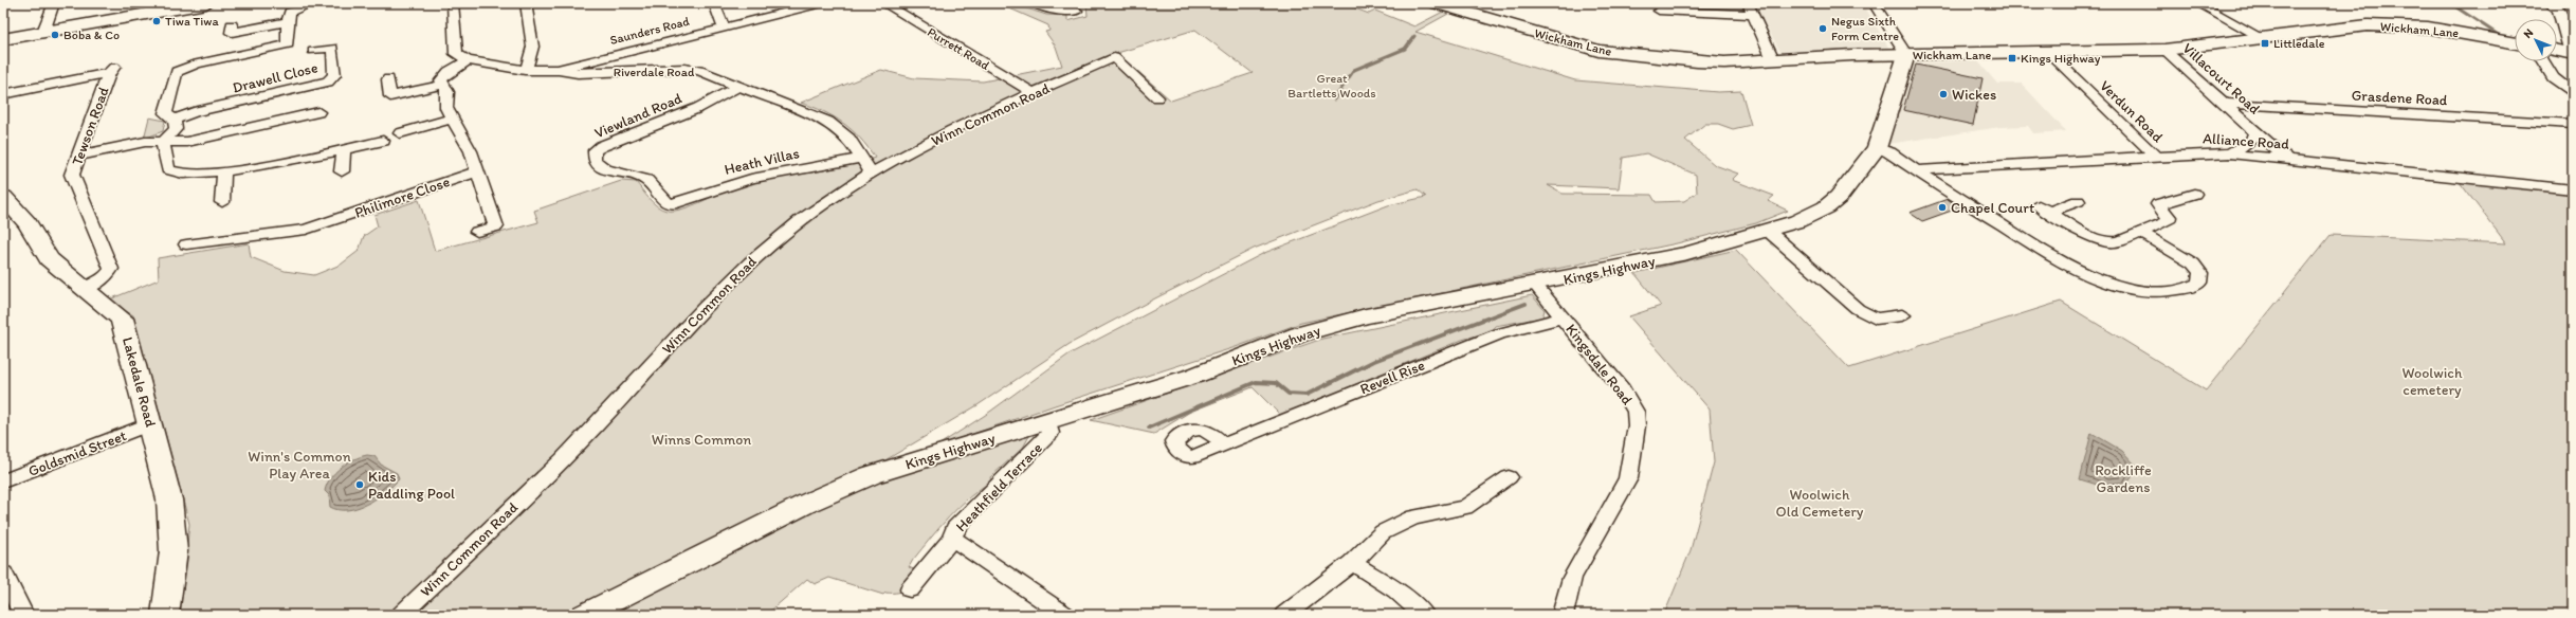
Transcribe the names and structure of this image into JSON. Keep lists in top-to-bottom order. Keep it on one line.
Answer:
{"streets":{"main road":["Wickham Lane"],"street":["Saunders Road","Purrett Road","Riverdale Road","Drawell Close","Villacourt Road","Grasdene Road","Verdun Road","Winn Common Road","Viewland Road","Tewson Road","Alliance Road","Heath Villas","Philimore Close","Kings Highway","Kingsdale Road","Revell Rise","Lakedale Road","Goldsmid Street","Heathfield Terrace"]},"crossings":[["Wickham Lane","Villacourt Road"],["Wickham Lane","Verdun Road"],["Wickham Lane","Kings Highway"],["Saunders Road","Riverdale Road"],["Purrett Road","Winn Common Road"],["Riverdale Road","Winn Common Road"],["Riverdale Road","Viewland Road"],["Riverdale Road","Heath Villas"],["Villacourt Road","Grasdene Road"],["Villacourt Road","Alliance Road"],["Verdun Road","Alliance Road"],["Viewland Road","Heath Villas"],["Tewson Road","Lakedale Road"],["Kings Highway","Kingsdale Road"],["Kings Highway","Heathfield Terrace"],["Kingsdale Road","Revell Rise"],["Lakedale Road","Goldsmid Street"]],"parks":["Great Bartletts Woods","Woolwich cemetery","Winns Common","Winn's Common Play Area","Rockliffe Gardens","Woolwich Old Cemetery"],"places":{"other":["Tiwa Tiwa","Negus Sixth Form Centre","Boba & Co","Wickes","Chapel Court","Kids Paddling Pool"],"transit":["Littledale","Kings Highway"]},"north":"top left"}
